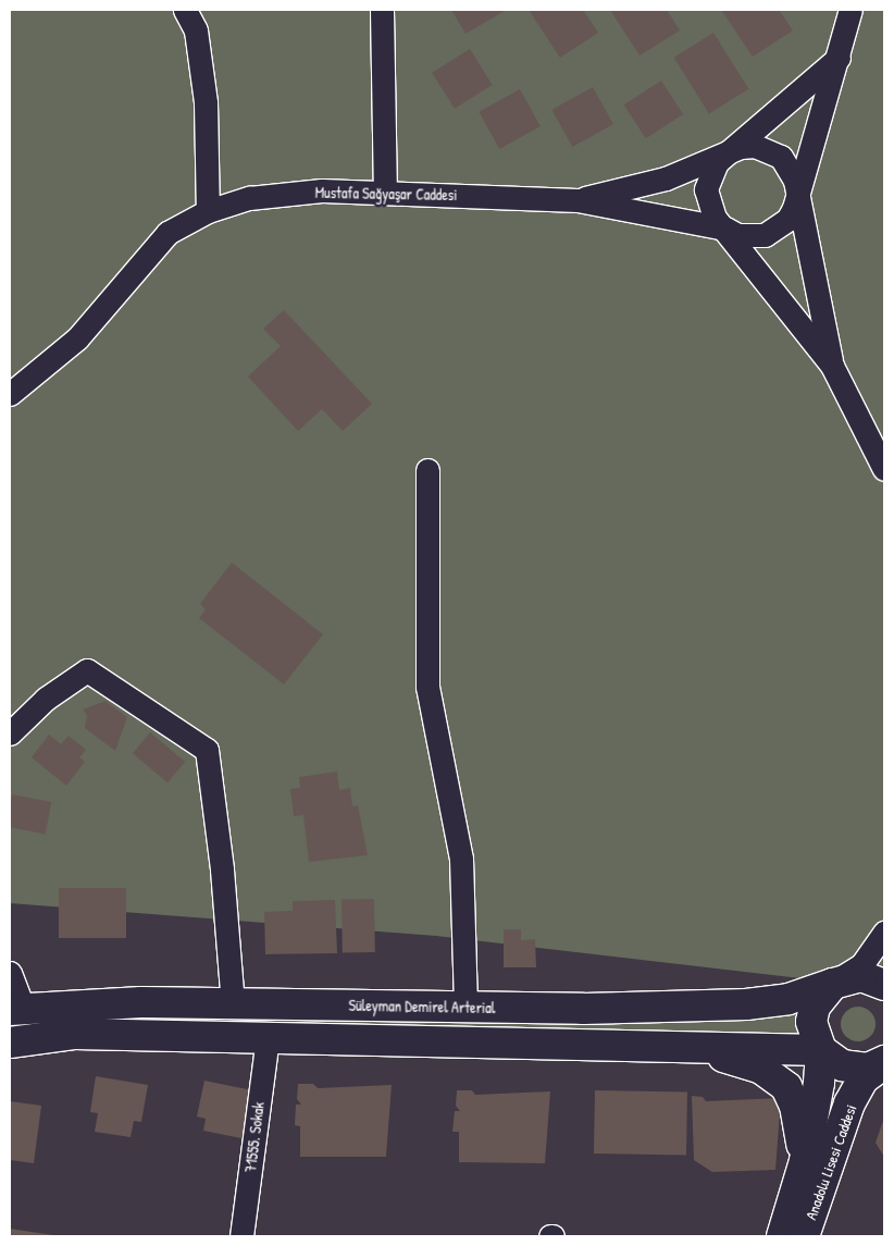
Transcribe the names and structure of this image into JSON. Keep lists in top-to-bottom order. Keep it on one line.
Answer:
{"streets":{"main road":["Süleyman Demirel Arterial","Anadolu Lisesi Caddesi"],"street":["Mustafa Sağyaşar Caddesi","71555. Sokak"]}}
